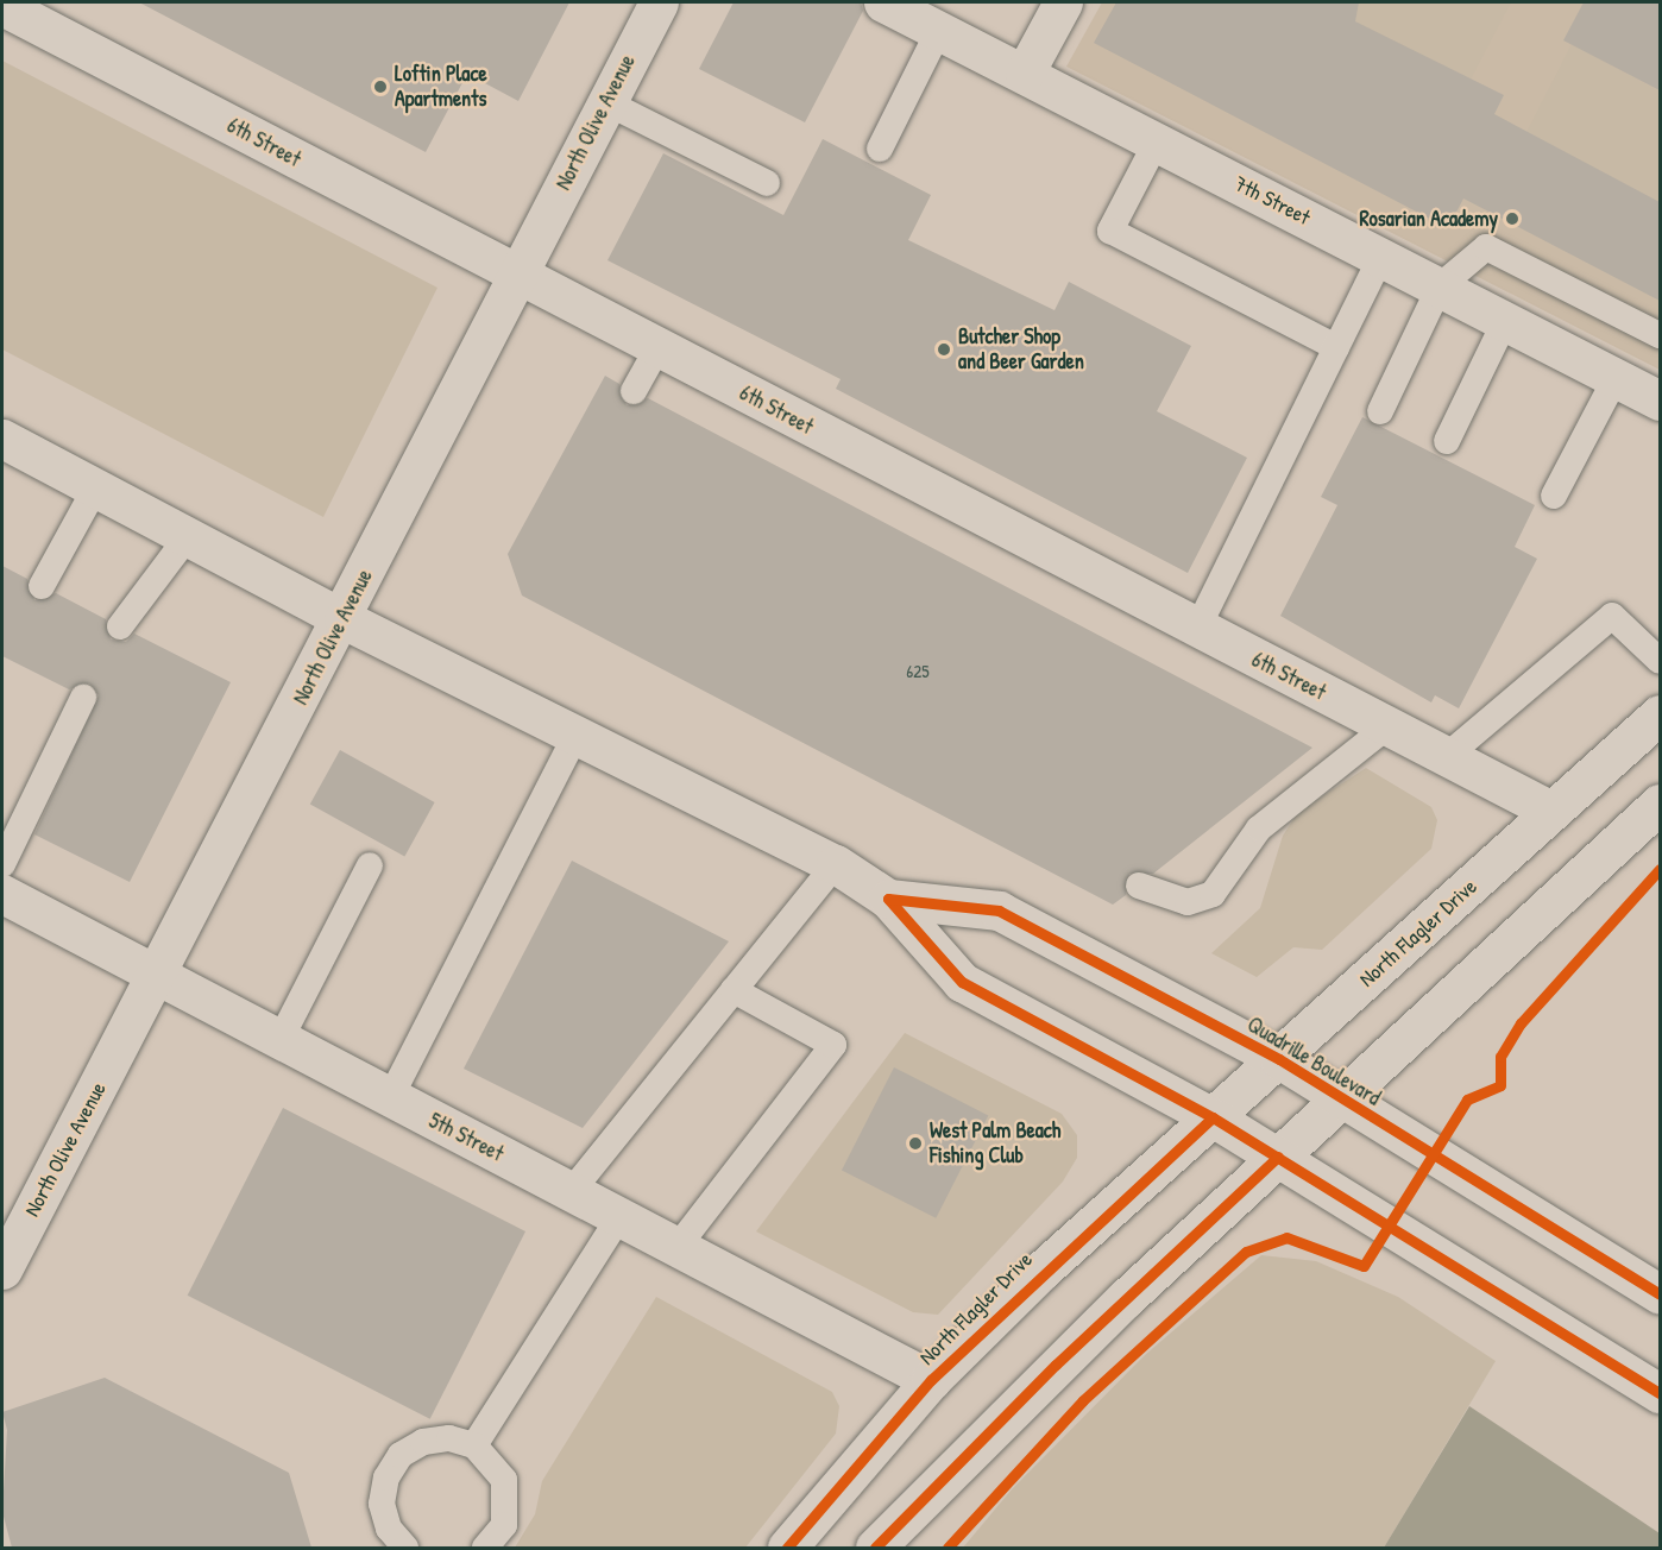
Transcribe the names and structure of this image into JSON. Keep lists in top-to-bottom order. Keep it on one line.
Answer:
{"streets":{"street":["North Olive Avenue","6th Street","7th Street","North Flagler Drive","Quadrille Boulevard","5th Street"]},"crossings":[["North Olive Avenue","6th Street"],["North Olive Avenue","5th Street"],["6th Street","North Flagler Drive"],["North Flagler Drive","Quadrille Boulevard"],["North Flagler Drive","5th Street"]],"places":["Loftin Place Apartments","Rosarian Academy","Butcher Shop and Beer Garden","West Palm Beach Fishing Club"],"house_numbers":["625"]}
